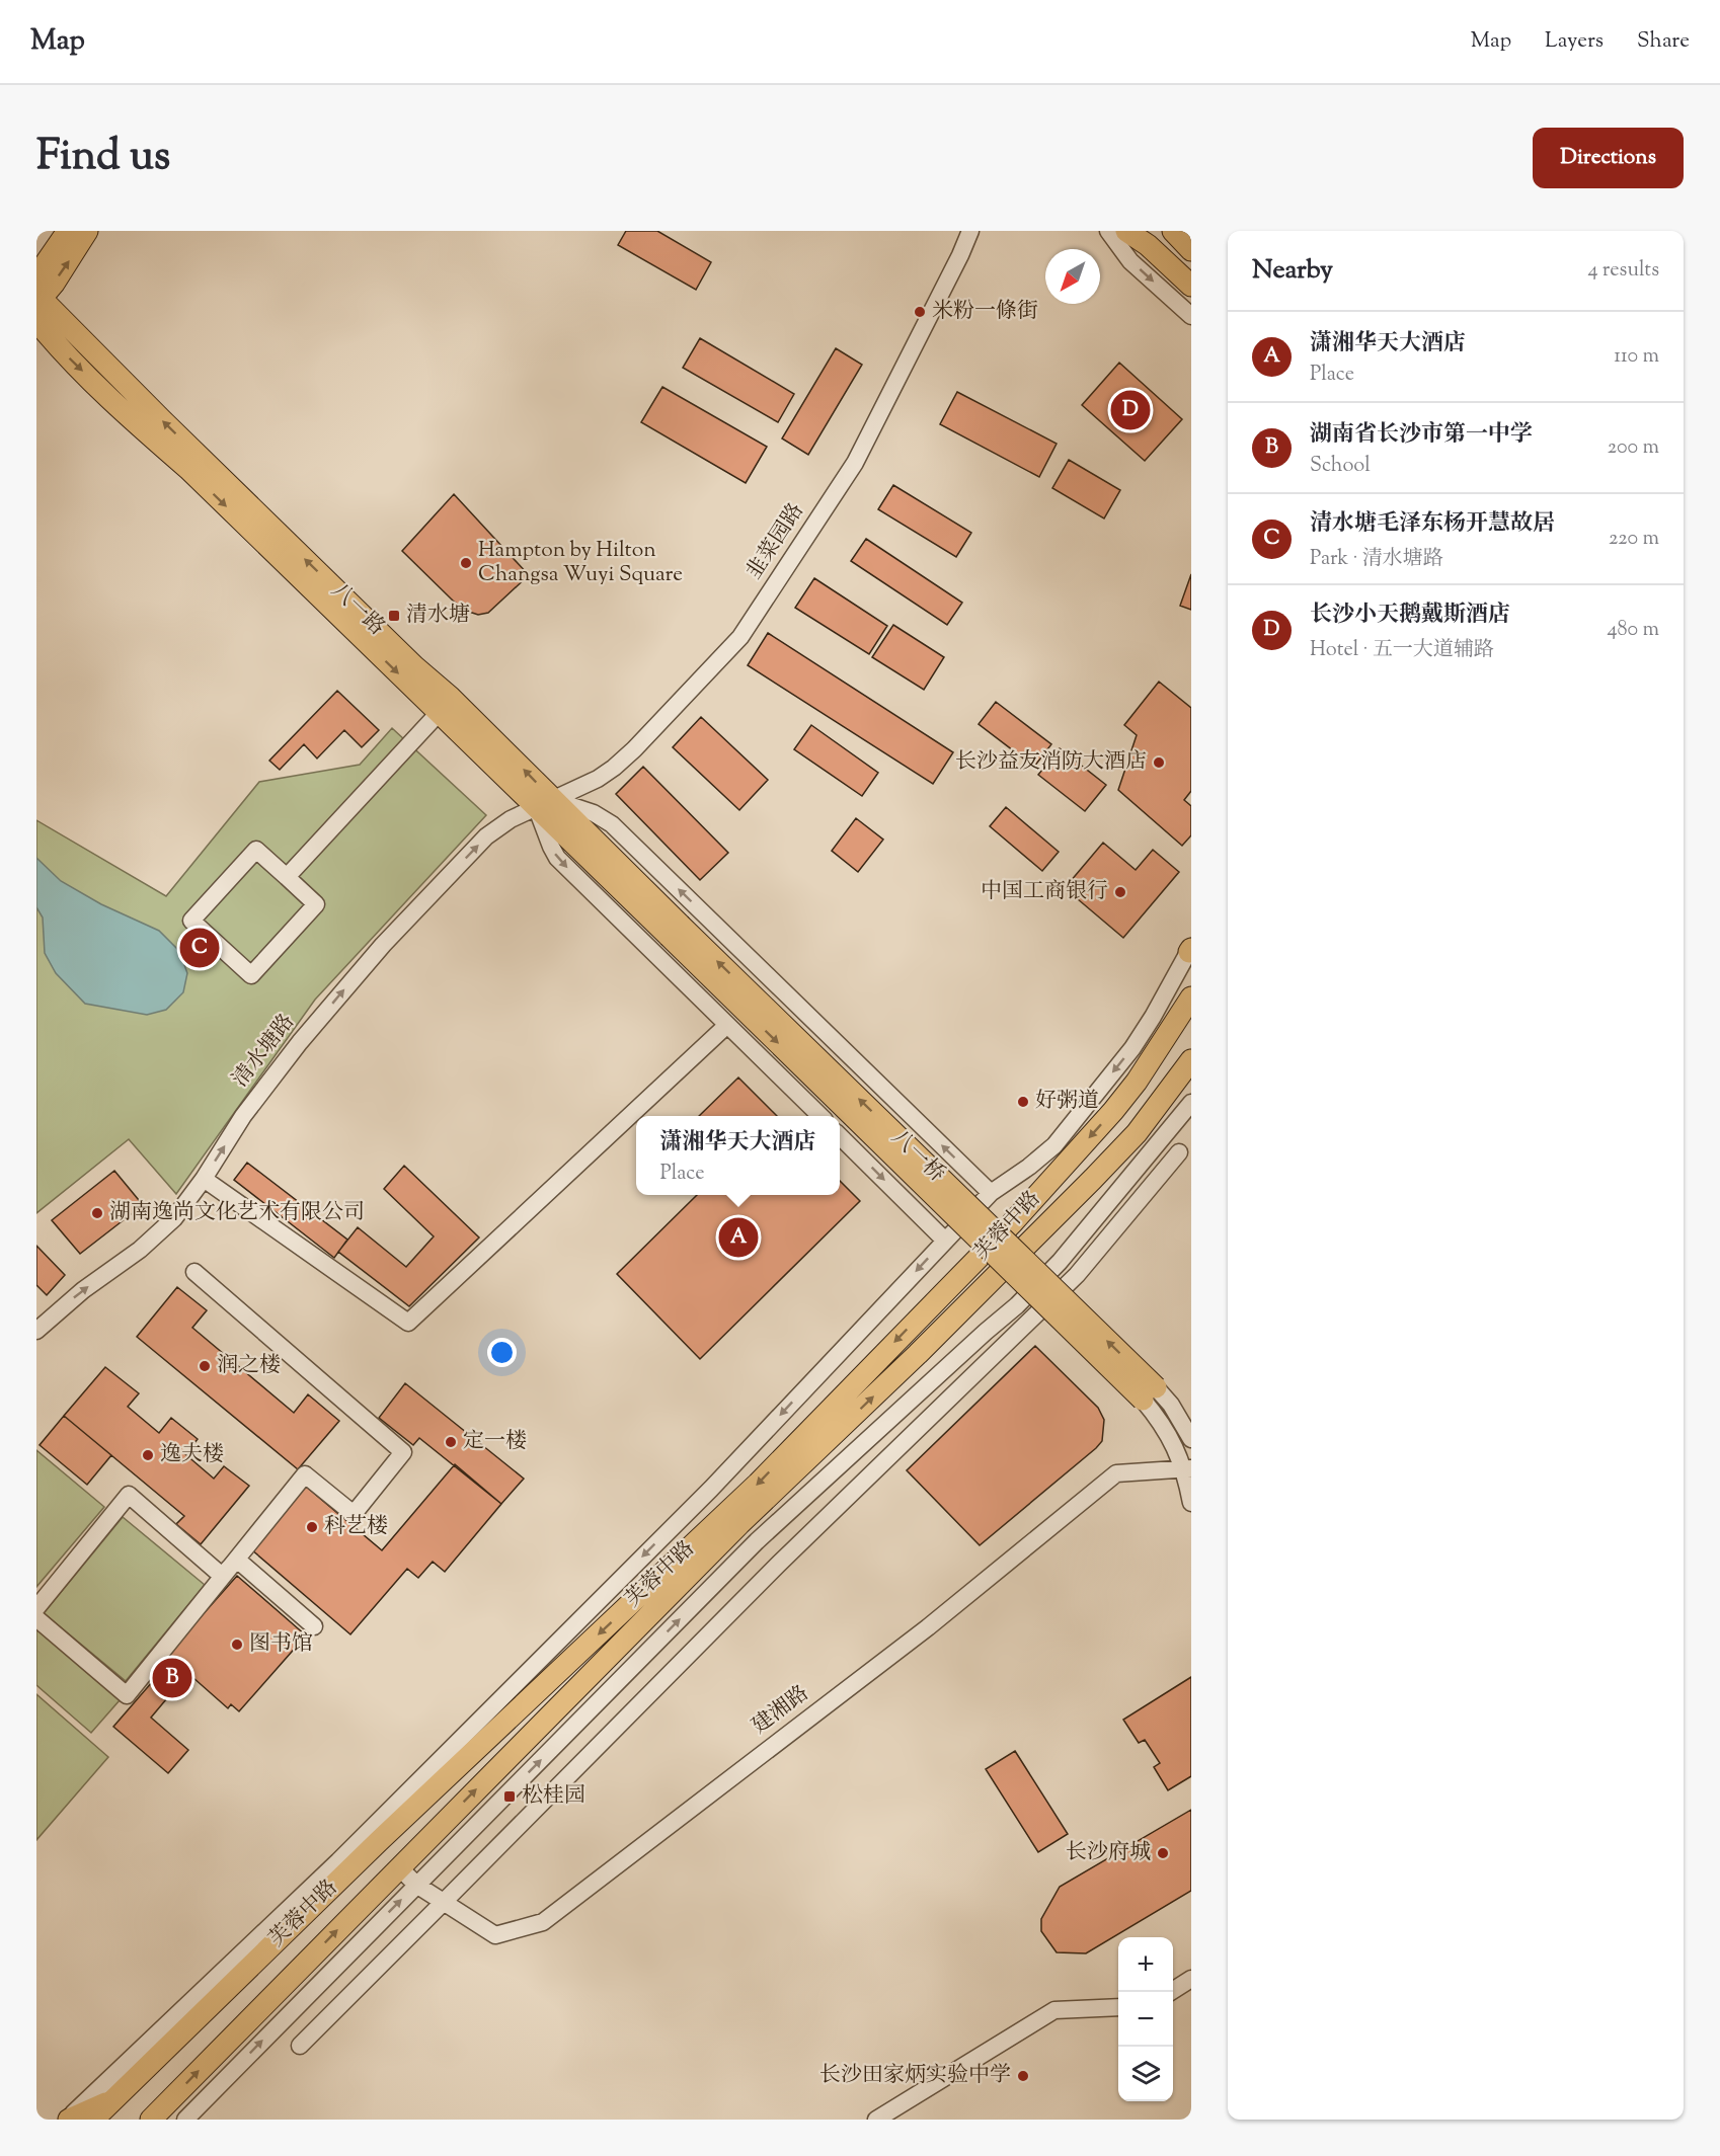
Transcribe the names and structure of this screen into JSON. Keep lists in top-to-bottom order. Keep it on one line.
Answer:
{"streets":{"main road":["八一路","八一桥","芙蓉中路"],"street":["韭菜园路","清水塘路","建湘路"]},"crossings":[["韭菜园路","八一路"],["韭菜园路","清水塘路"],["八一路","清水塘路"],["八一路","八一桥"],["芙蓉中路","建湘路"]],"places":{"other":["米粉一條街","Hampton by Hilton Changsa Wuyi Square","长沙益友消防大酒店","中国工商银行","好粥道","湖南逸尚文化艺术有限公司","润之楼","定一楼","逸夫楼","科艺楼","图书馆","长沙府城","长沙田家炳实验中学"],"transit":["清水塘","松桂园"]},"north":"bottom left","page":{"header":"Map","nav":["Map","Layers","Share"],"title":"Find us","buttons":"Directions","heading":["Nearby","4 results"],"list":[{"mark":"A","name":"潇湘华天大酒店","note":"Place","value":"110 m"},{"mark":"B","name":"湖南省长沙市第一中学","note":"School","value":"200 m"},{"mark":"C","name":"清水塘毛泽东杨开慧故居","note":"Park · 清水塘路","value":"220 m"},{"mark":"D","name":"长沙小天鹅戴斯酒店","note":"Hotel · 五一大道辅路","value":"480 m"}],"pins":["D","C","A","B"],"popup":["潇湘华天大酒店","Place"],"map_buttons":["+","−"]}}
